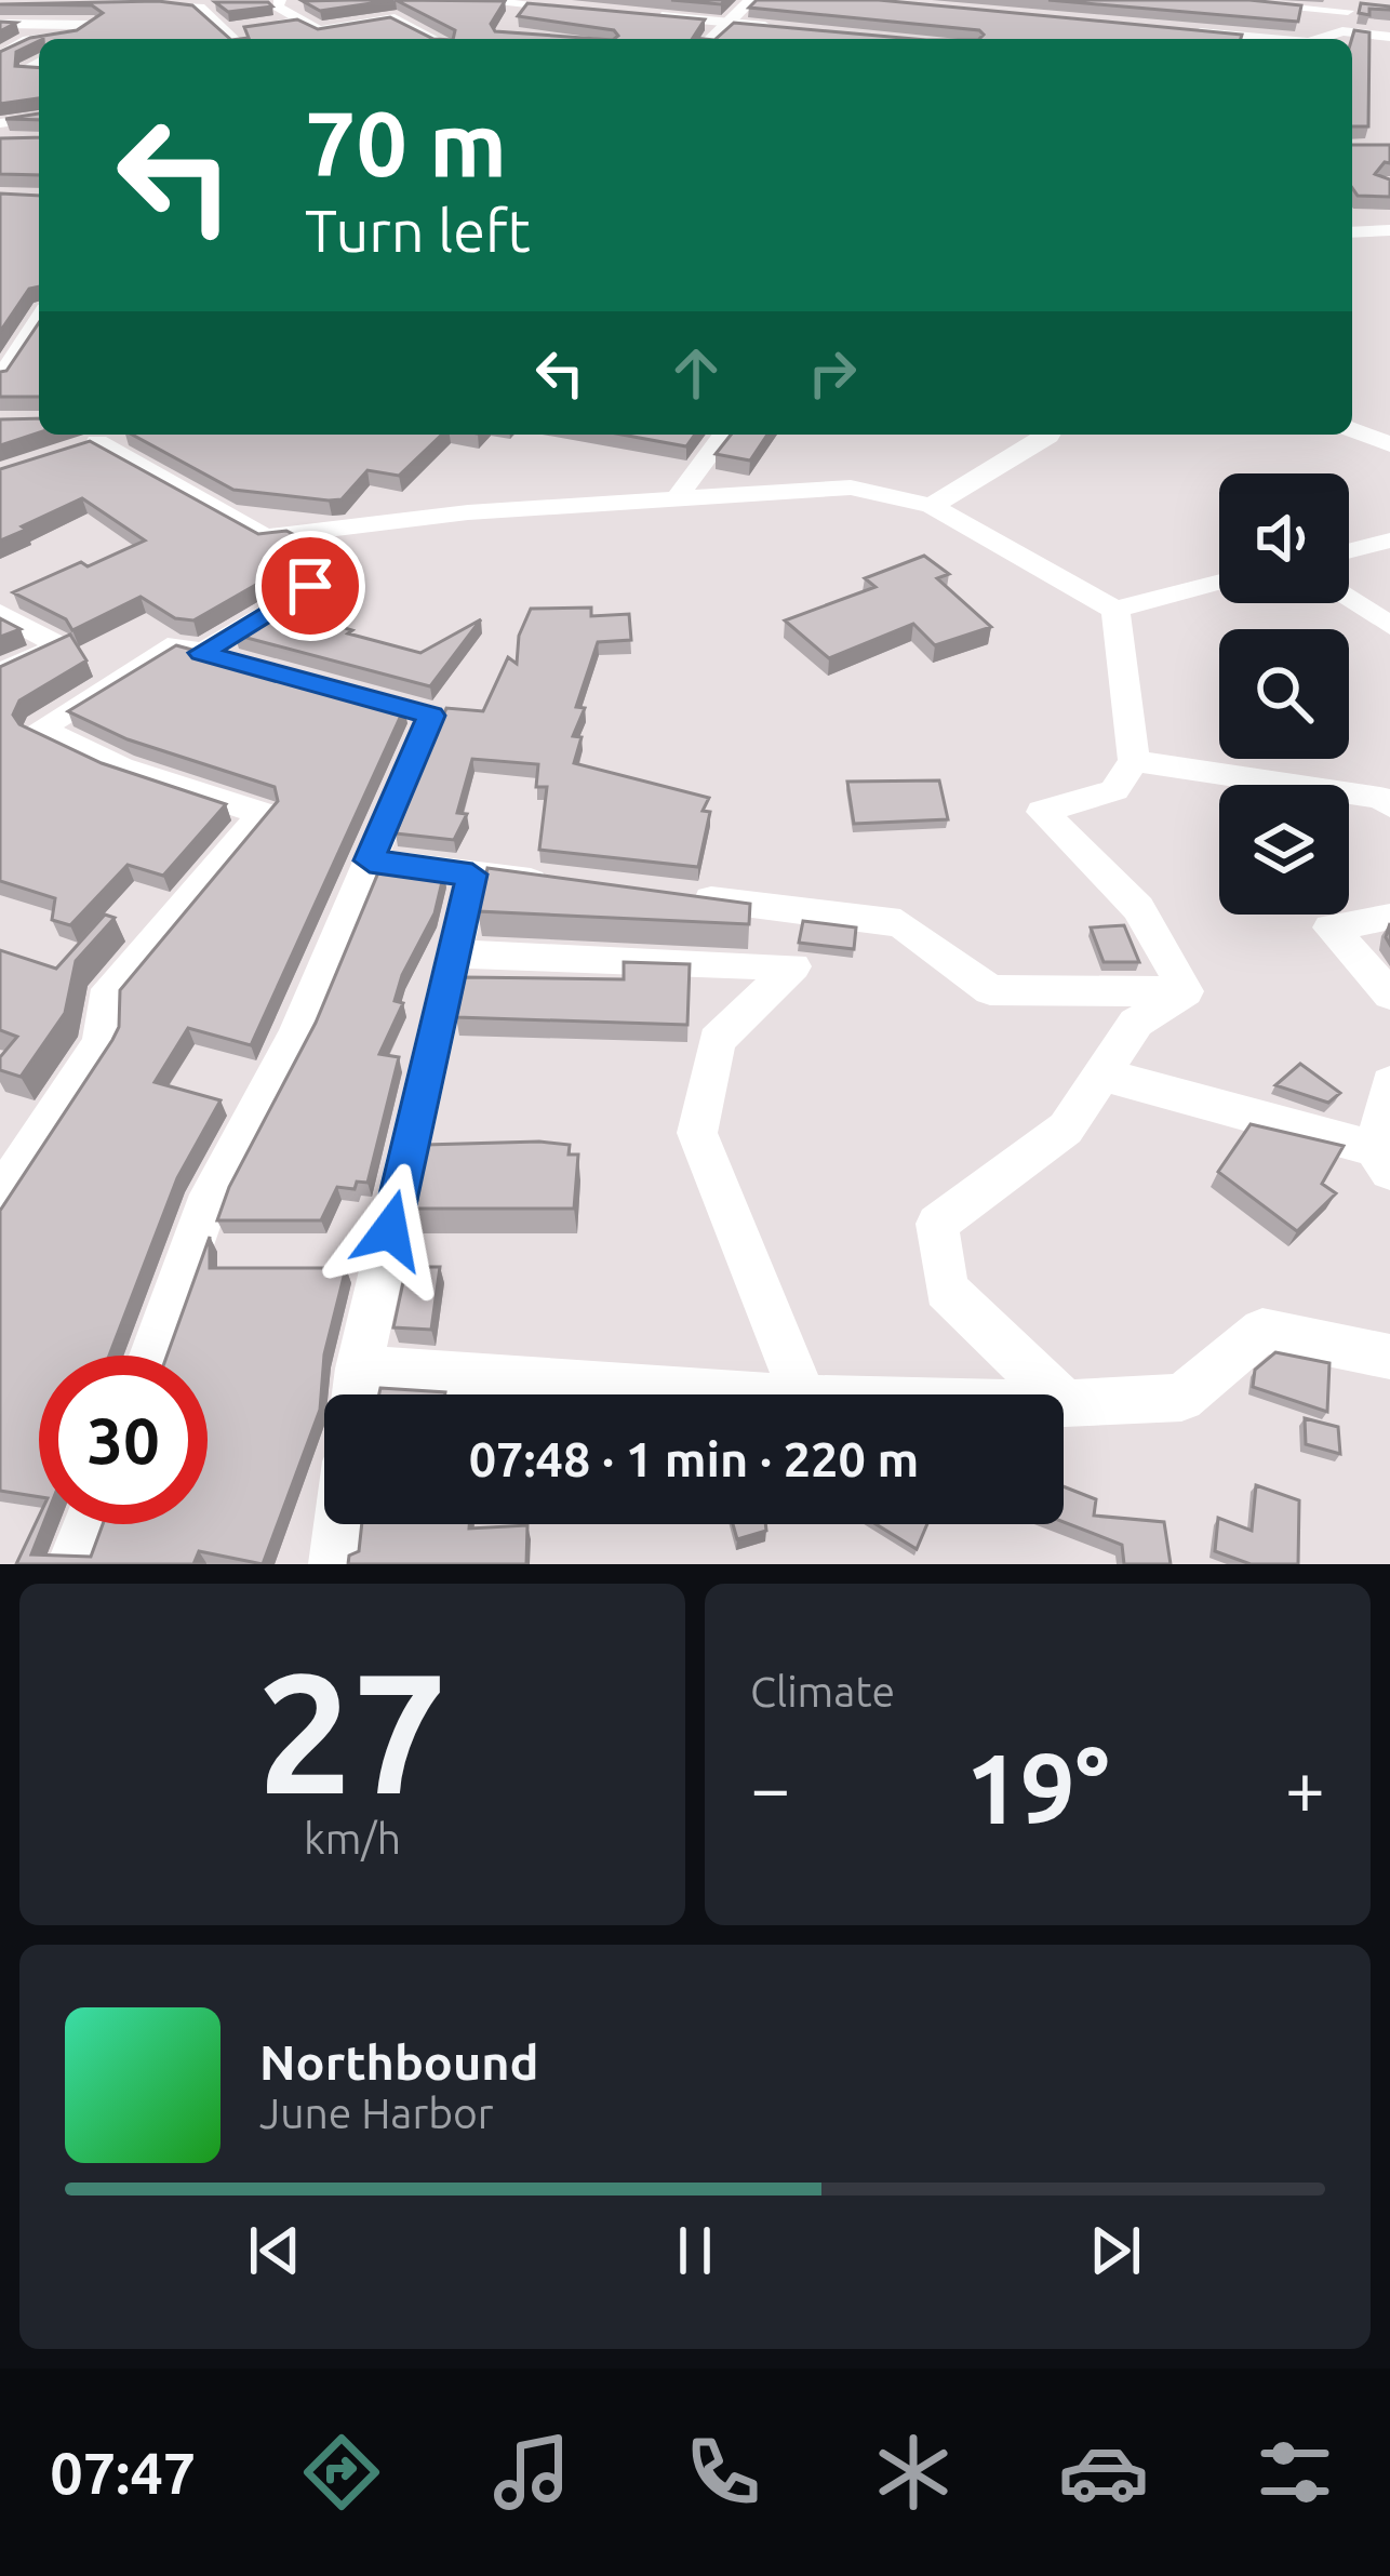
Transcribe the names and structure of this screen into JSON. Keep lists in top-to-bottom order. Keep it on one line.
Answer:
{"page":{"turn":["70 m","Turn left"],"limit":"30","trip":"07:48 · 1 min · 220 m","tile":[["27","km/h"],"Climate"],"heat":["−","19°","+"],"song":["Northbound","June Harbor"],"tabs":"07:47"}}
